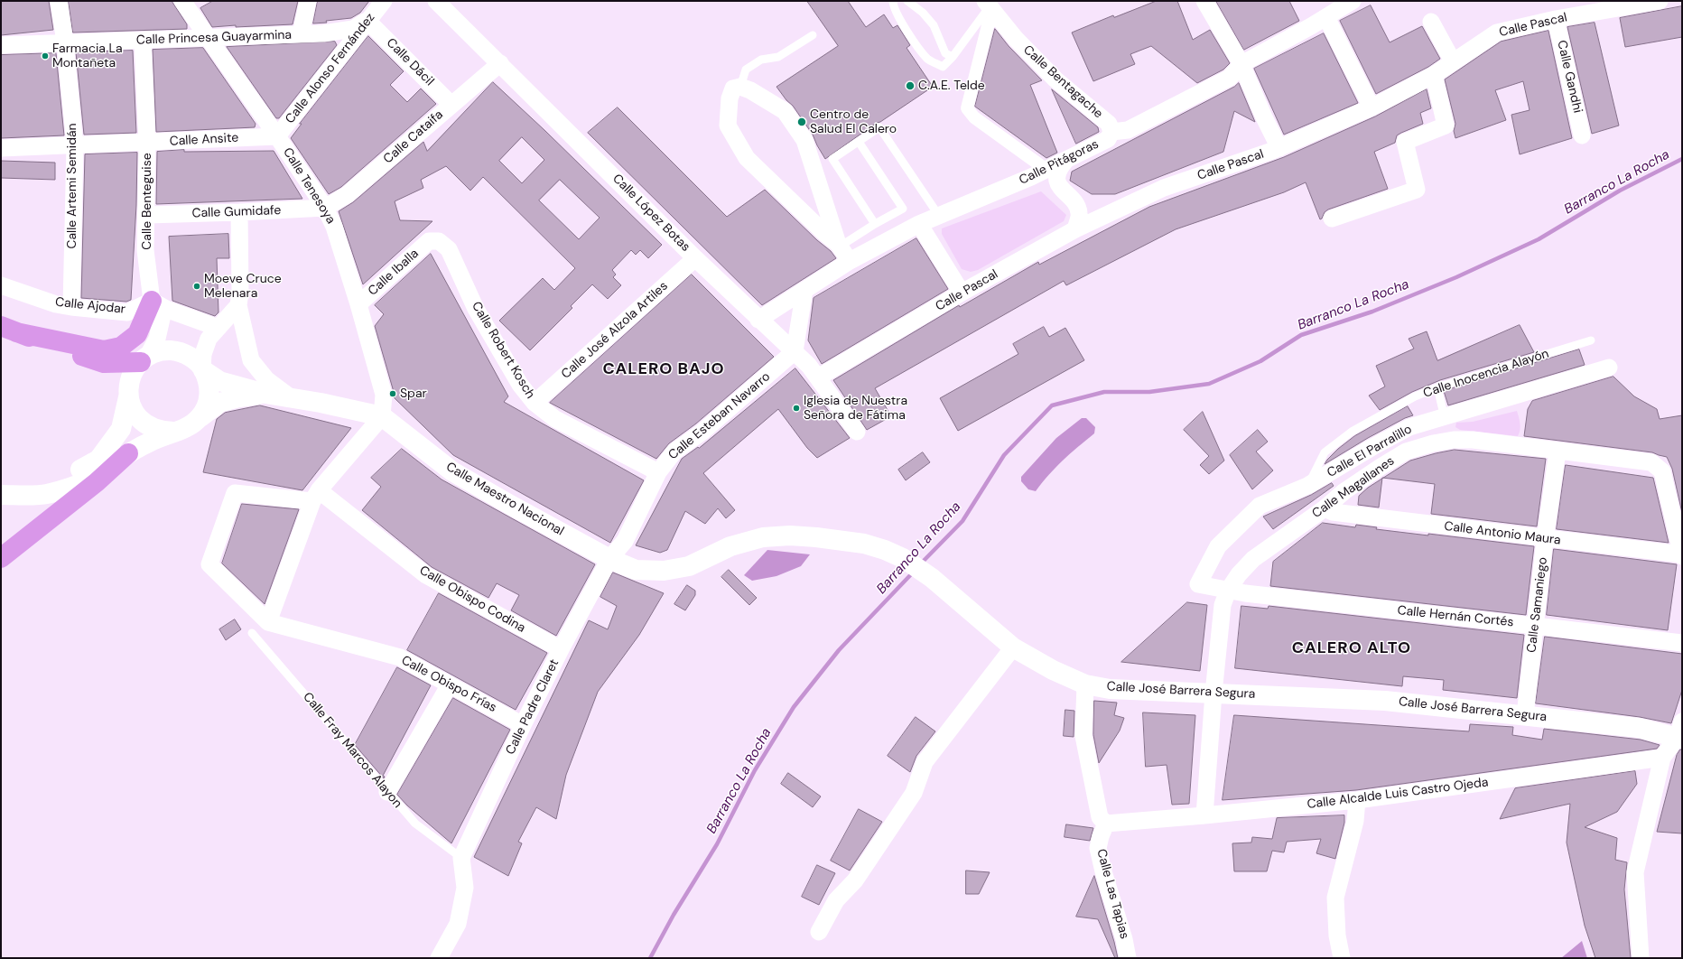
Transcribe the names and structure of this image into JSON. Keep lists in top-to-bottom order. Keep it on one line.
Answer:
{"streets":{"street":["Calle Pascal","Calle Princesa Guayarmina","Calle Dácil","Calle Alonso Fernández","Calle Gandhi","Calle Bentagache","Calle Cataifa","Calle Ansite","Calle Pitágoras","Calle Artemi Semidán","Calle Tenesoya","Calle Benteguise","Calle Gumidafe","Calle López Botas","Calle Iballa","Calle Ajodar","Calle José Alzola Artiles","Calle Robert Kosch","Calle Esteban Navarro","Calle El Parralillo","Calle Magallanes","Calle Maestro Nacional","Calle Antonio Maura","Calle Obispo Codina","Calle Samaniego","Calle Hernán Cortés","Calle Obispo Frías","Calle José Barrera Segura","Calle Padre Claret","Calle Alcalde Luis Castro Ojeda","Calle Las Tapias"],"lane":["Calle Inocencia Alayón","Calle Fray Marcos Alayon"]},"crossings":[["Calle Pascal","Calle Gandhi"],["Calle Pascal","Calle López Botas"],["Calle Princesa Guayarmina","Calle Dácil"],["Calle Princesa Guayarmina","Calle Alonso Fernández"],["Calle Princesa Guayarmina","Calle Artemi Semidán"],["Calle Princesa Guayarmina","Calle Tenesoya"],["Calle Princesa Guayarmina","Calle Benteguise"],["Calle Dácil","Calle Alonso Fernández"],["Calle Dácil","Calle Cataifa"],["Calle Alonso Fernández","Calle Ansite"],["Calle Alonso Fernández","Calle Tenesoya"],["Calle Bentagache","Calle Pitágoras"],["Calle Cataifa","Calle Tenesoya"],["Calle Cataifa","Calle Gumidafe"],["Calle Cataifa","Calle López Botas"],["Calle Ansite","Calle Artemi Semidán"],["Calle Ansite","Calle Tenesoya"],["Calle Ansite","Calle Benteguise"],["Calle Pitágoras","Calle López Botas"],["Calle Artemi Semidán","Calle Ajodar"],["Calle Tenesoya","Calle Gumidafe"],["Calle Tenesoya","Calle Iballa"],["Calle Tenesoya","Calle Maestro Nacional"],["Calle Benteguise","Calle Gumidafe"],["Calle Benteguise","Calle Ajodar"],["Calle Benteguise","Calle Maestro Nacional"],["Calle López Botas","Calle José Alzola Artiles"],["Calle López Botas","Calle Esteban Navarro"],["Calle Iballa","Calle Robert Kosch"],["Calle José Alzola Artiles","Calle Robert Kosch"],["Calle Robert Kosch","Calle Esteban Navarro"],["Calle Inocencia Alayón","Calle El Parralillo"],["Calle Esteban Navarro","Calle Maestro Nacional"],["Calle Esteban Navarro","Calle Padre Claret"],["Calle El Parralillo","Calle Magallanes"],["Calle El Parralillo","Calle Hernán Cortés"],["Calle Magallanes","Calle Antonio Maura"],["Calle Magallanes","Calle Samaniego"],["Calle Magallanes","Calle Hernán Cortés"],["Calle Magallanes","Calle José Barrera Segura"],["Calle Magallanes","Calle Alcalde Luis Castro Ojeda"],["Calle Maestro Nacional","Calle José Barrera Segura"],["Calle Maestro Nacional","Calle Padre Claret"],["Calle Antonio Maura","Calle Samaniego"],["Calle Obispo Codina","Calle Padre Claret"],["Calle Samaniego","Calle Hernán Cortés"],["Calle Samaniego","Calle José Barrera Segura"],["Calle Obispo Frías","Calle Padre Claret"],["Calle Padre Claret","Calle Fray Marcos Alayon"],["Calle Alcalde Luis Castro Ojeda","Calle Las Tapias"]],"districts":["CALERO BAJO","CALERO ALTO"],"water":["Barranco La Rocha"],"places":["Farmacia La Montañeta","C.A.E. Telde","Centro de Salud El Calero","Moeve Cruce Melenara","Spar","Iglesia de Nuestra Señora de Fátima"]}
